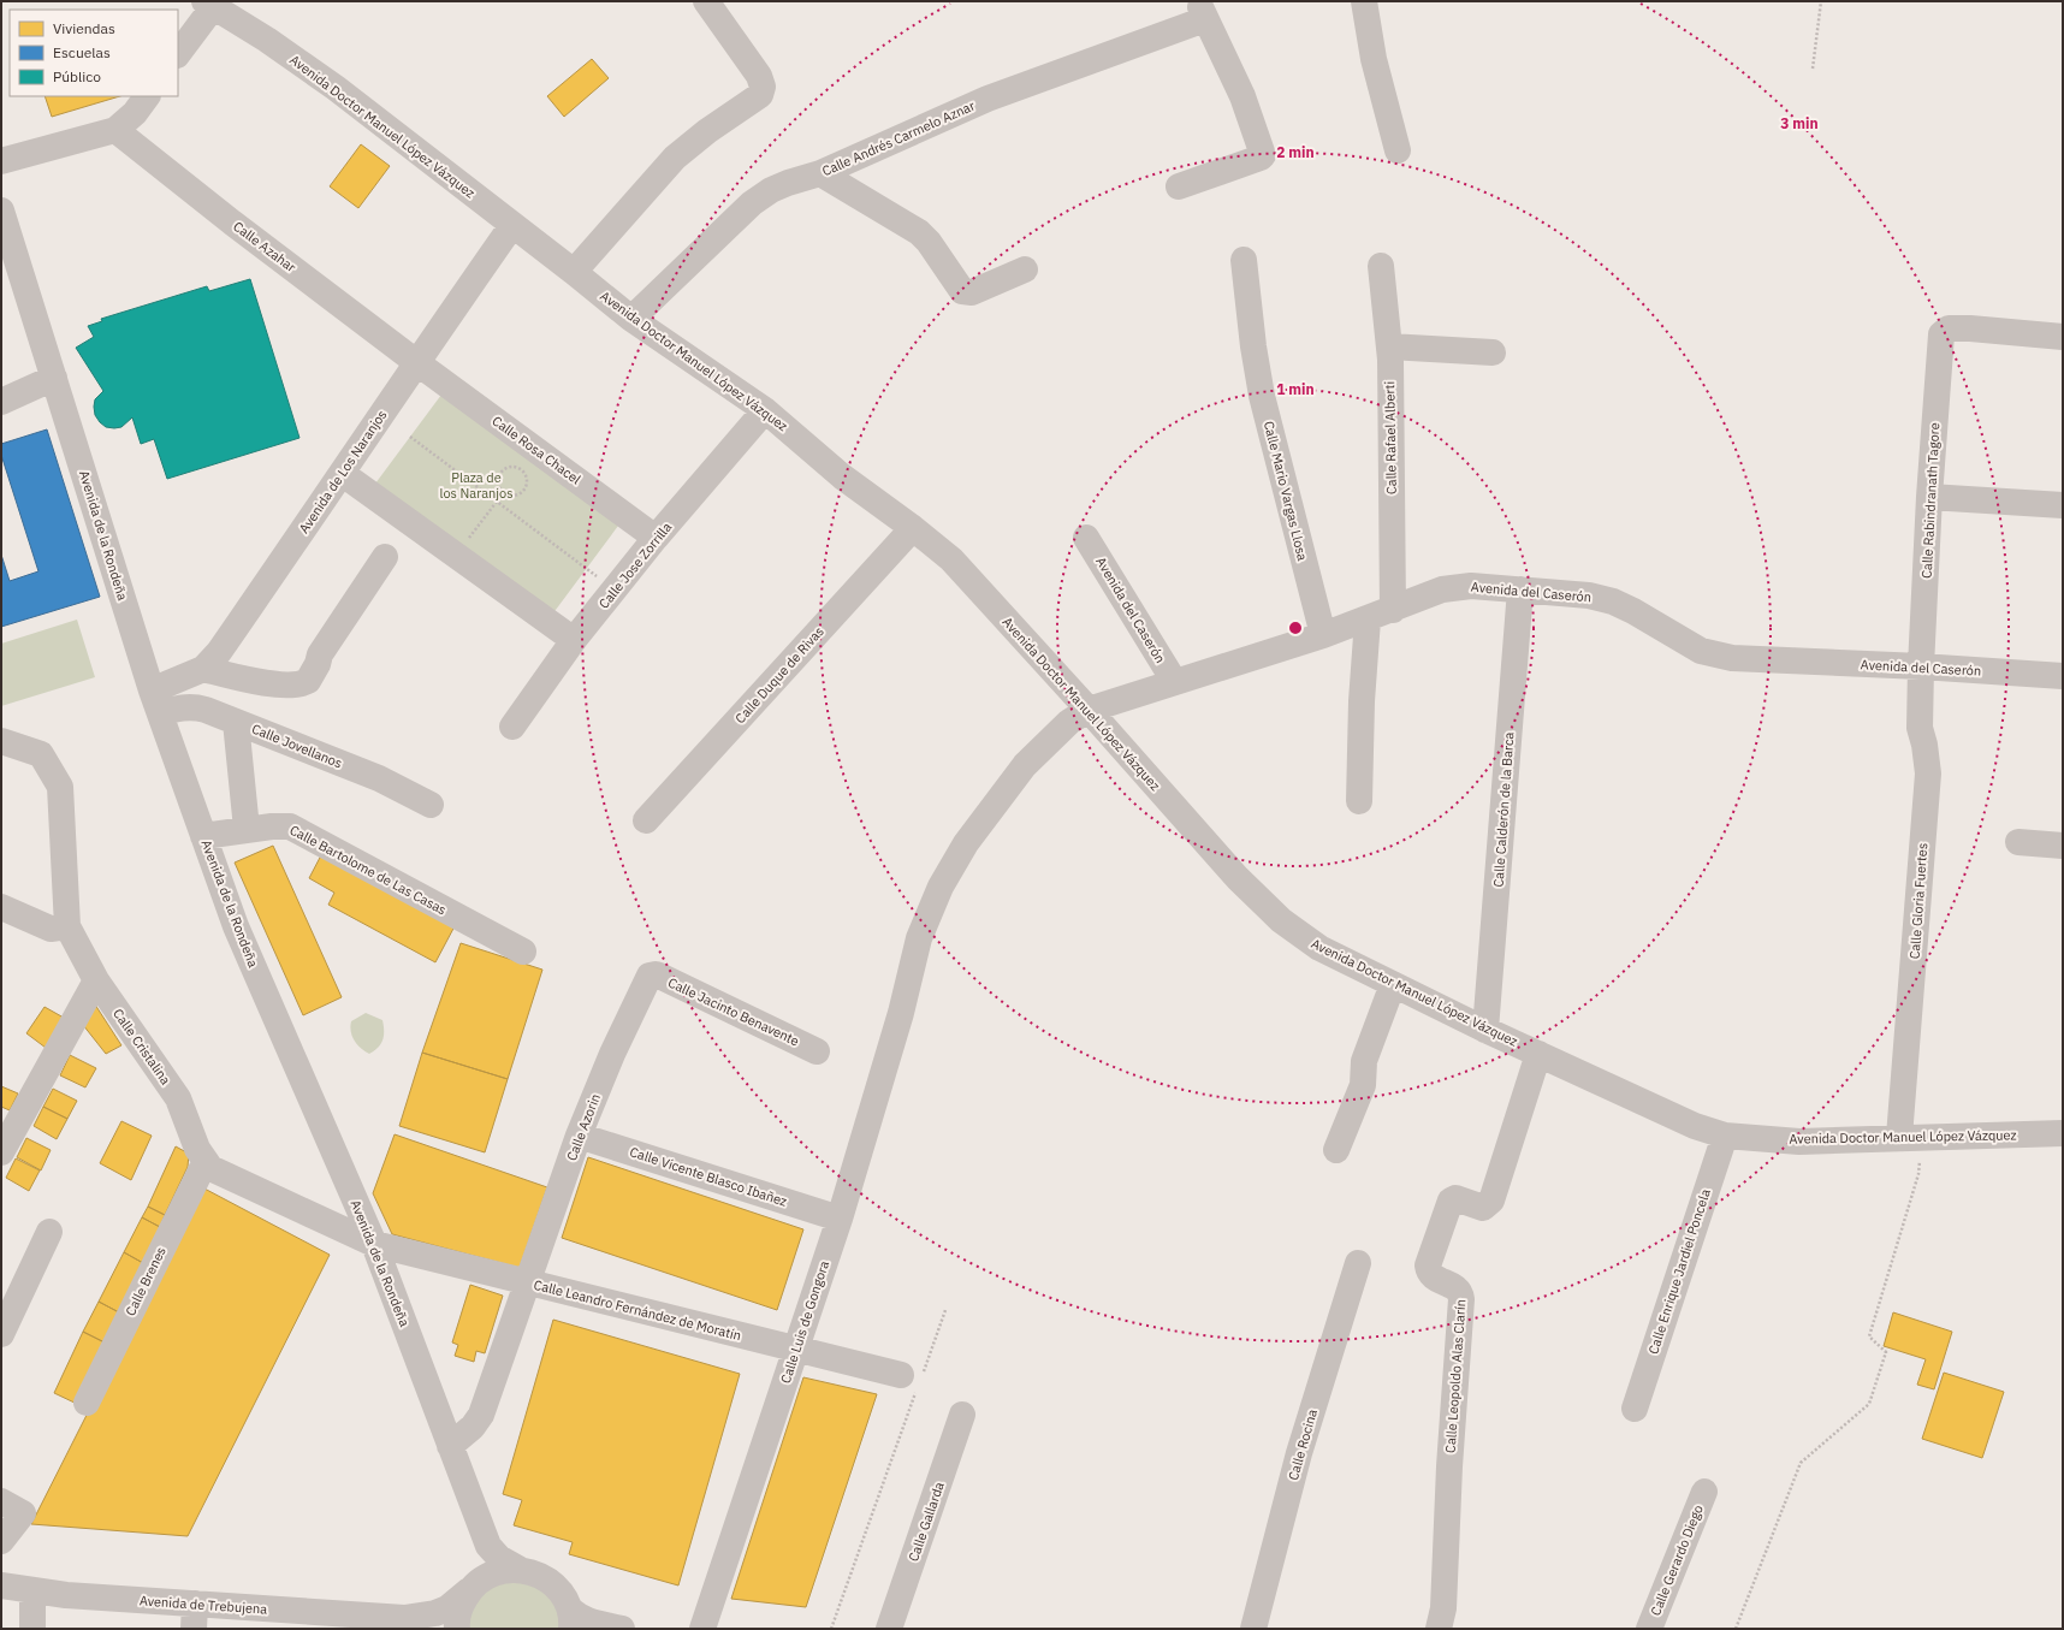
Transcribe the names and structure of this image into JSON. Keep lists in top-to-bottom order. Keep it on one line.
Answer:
{"streets":{"street":["Avenida Doctor Manuel López Vázquez","Calle Andrés Carmelo Aznar","Calle Azahar","Calle Rafael Alberti","Calle Rosa Chacel","Avenida de Los Naranjos","Calle Mario Vargas Llosa","Calle Rabindranath Tagore","Avenida de la Rondeña","Calle Jose Zorrilla","Avenida del Caserón","Calle Duque de Rivas","Calle Jovellanos","Calle Calderón de la Barca","Calle Bartolome de Las Casas","Calle Gloria Fuertes","Calle Jacinto Benavente","Calle Cristalina","Calle Azorin","Calle Vicente Blasco Ibañez","Calle Enrique Jardiel Poncela","Calle Brenes","Calle Leandro Fernández de Moratín","Calle Luis de Gongora","Calle Leopoldo Alas Clarín","Calle Rocina","Calle Gallarda","Calle Gerardo Diego","Avenida de Trebujena"]},"crossings":[["Avenida Doctor Manuel López Vázquez","Calle Andrés Carmelo Aznar"],["Avenida Doctor Manuel López Vázquez","Avenida de Los Naranjos"],["Avenida Doctor Manuel López Vázquez","Calle Jose Zorrilla"],["Avenida Doctor Manuel López Vázquez","Avenida del Caserón"],["Avenida Doctor Manuel López Vázquez","Calle Duque de Rivas"],["Avenida Doctor Manuel López Vázquez","Calle Calderón de la Barca"],["Avenida Doctor Manuel López Vázquez","Calle Gloria Fuertes"],["Avenida Doctor Manuel López Vázquez","Calle Enrique Jardiel Poncela"],["Avenida Doctor Manuel López Vázquez","Calle Leopoldo Alas Clarín"],["Calle Azahar","Calle Rosa Chacel"],["Calle Azahar","Avenida de Los Naranjos"],["Calle Rafael Alberti","Avenida del Caserón"],["Calle Rosa Chacel","Avenida de Los Naranjos"],["Calle Rosa Chacel","Calle Jose Zorrilla"],["Avenida de Los Naranjos","Avenida de la Rondeña"],["Avenida de Los Naranjos","Calle Jovellanos"],["Calle Mario Vargas Llosa","Avenida del Caserón"],["Calle Rabindranath Tagore","Avenida del Caserón"],["Calle Rabindranath Tagore","Calle Gloria Fuertes"],["Avenida de la Rondeña","Calle Jovellanos"],["Avenida de la Rondeña","Calle Bartolome de Las Casas"],["Avenida de la Rondeña","Calle Cristalina"],["Avenida de la Rondeña","Calle Azorin"],["Avenida de la Rondeña","Calle Leandro Fernández de Moratín"],["Avenida de la Rondeña","Avenida de Trebujena"],["Avenida del Caserón","Calle Calderón de la Barca"],["Avenida del Caserón","Calle Gloria Fuertes"],["Avenida del Caserón","Calle Luis de Gongora"],["Calle Jacinto Benavente","Calle Azorin"],["Calle Cristalina","Calle Brenes"],["Calle Cristalina","Calle Leandro Fernández de Moratín"],["Calle Azorin","Calle Vicente Blasco Ibañez"],["Calle Azorin","Calle Leandro Fernández de Moratín"],["Calle Vicente Blasco Ibañez","Calle Luis de Gongora"],["Calle Leandro Fernández de Moratín","Calle Luis de Gongora"]],"parks":["Plaza de los Naranjos"],"legend":["Viviendas","Escuelas","Público"],"rings":["3 min","2 min","1 min"]}
